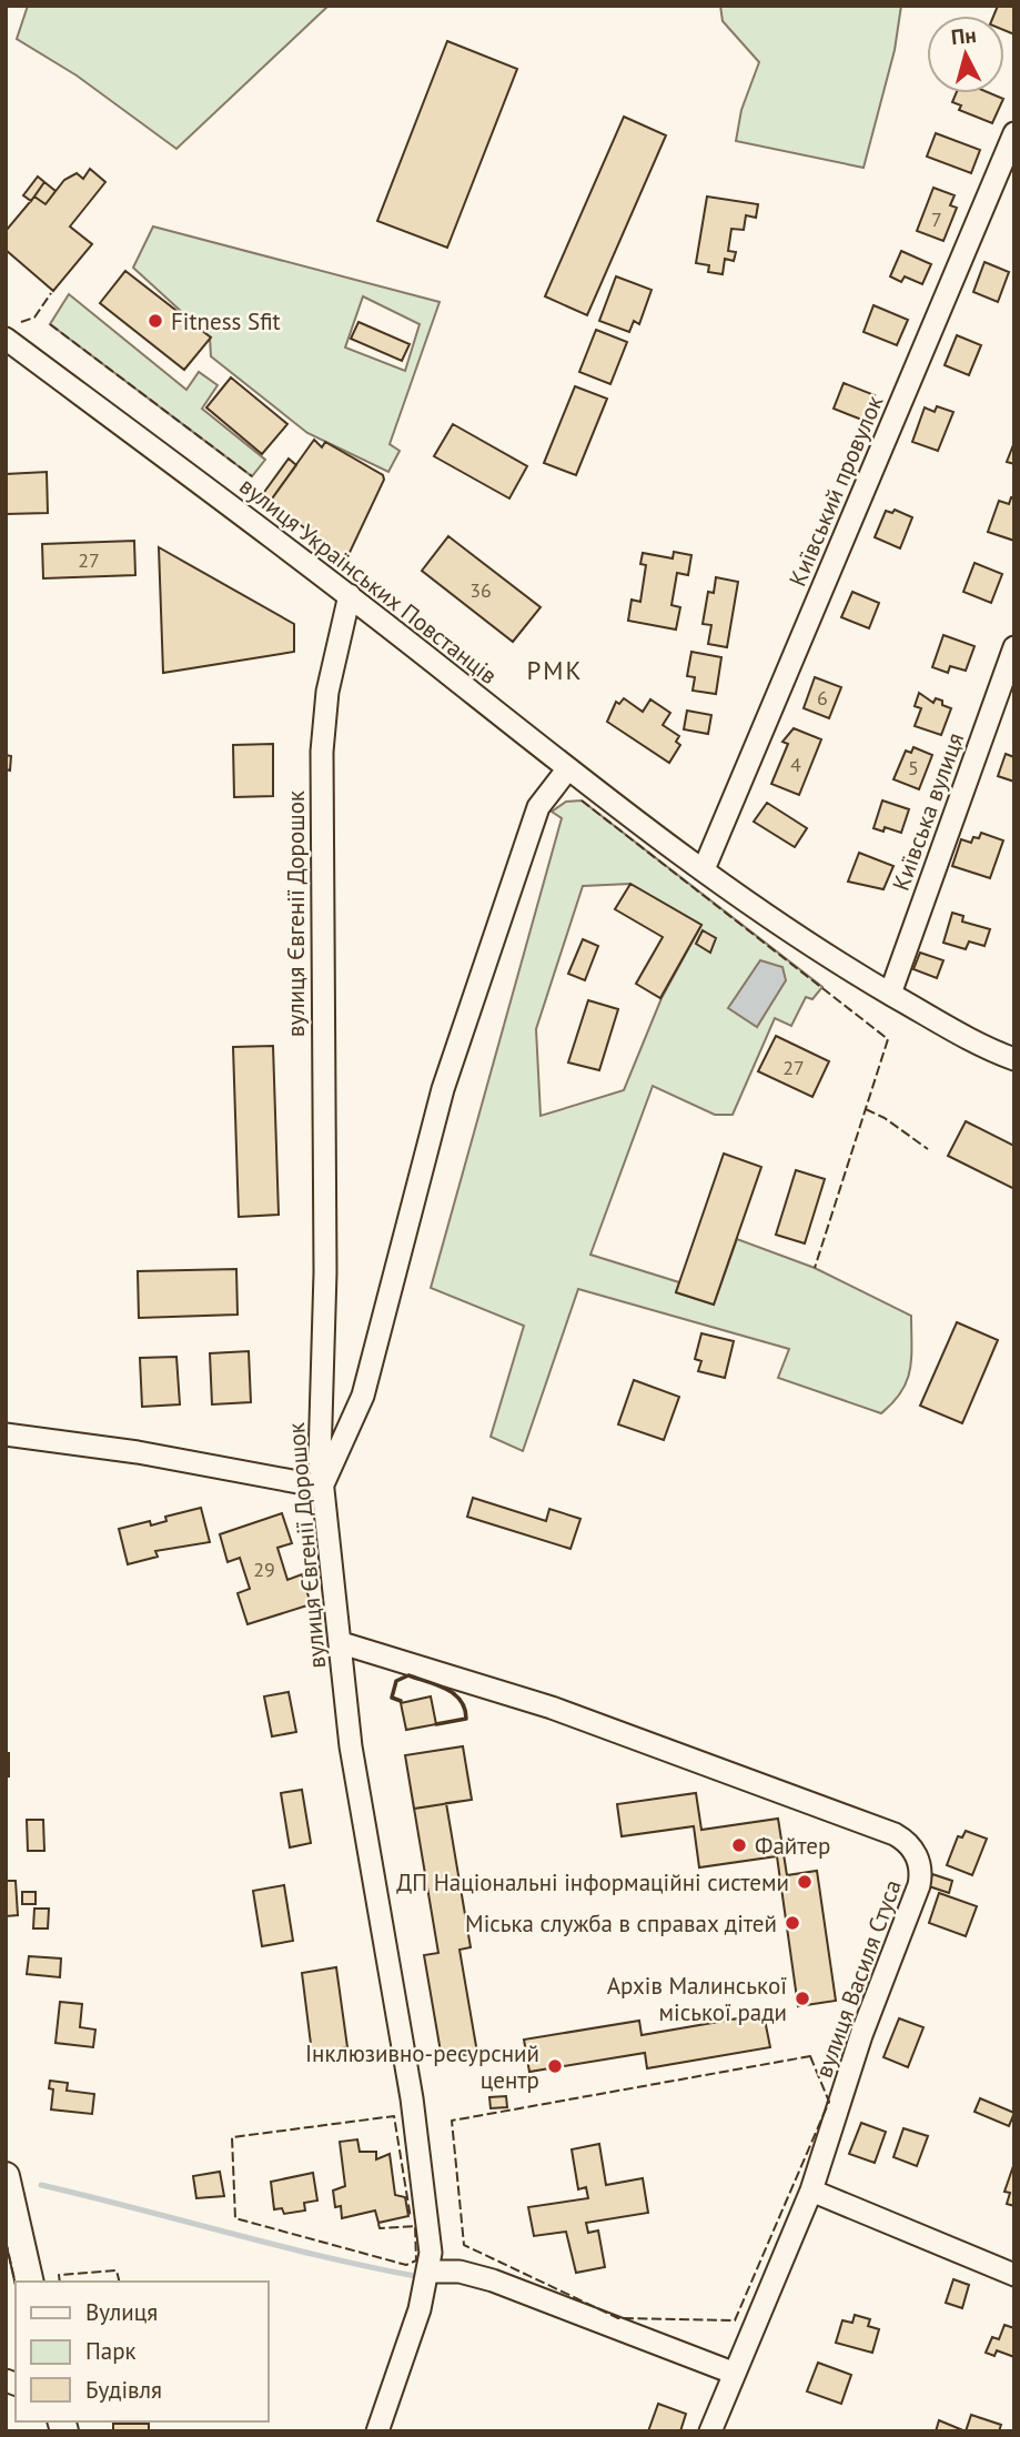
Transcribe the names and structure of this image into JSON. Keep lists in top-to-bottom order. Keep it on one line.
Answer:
{"streets":{"street":["Київський провулок","вулиця Українських Повстанців","Київська вулиця","вулиця Євгенії Дорошок","вулиця Василя Стуса"]},"crossings":[["Київський провулок","вулиця Українських Повстанців"],["вулиця Українських Повстанців","Київська вулиця"],["вулиця Українських Повстанців","вулиця Євгенії Дорошок"],["вулиця Євгенії Дорошок","вулиця Василя Стуса"]],"districts":["PMK"],"places":["Fitness Sfit","Файтер","ДП Національні інформаційні системи","Міська служба в справах дітей","Архів Малинської міської ради","Інклюзивно-ресурсний центр"],"house_numbers":["7","27","36","6","4","5","27","29"],"legend":["Вулиця","Парк","Будівля"],"north":"top"}
